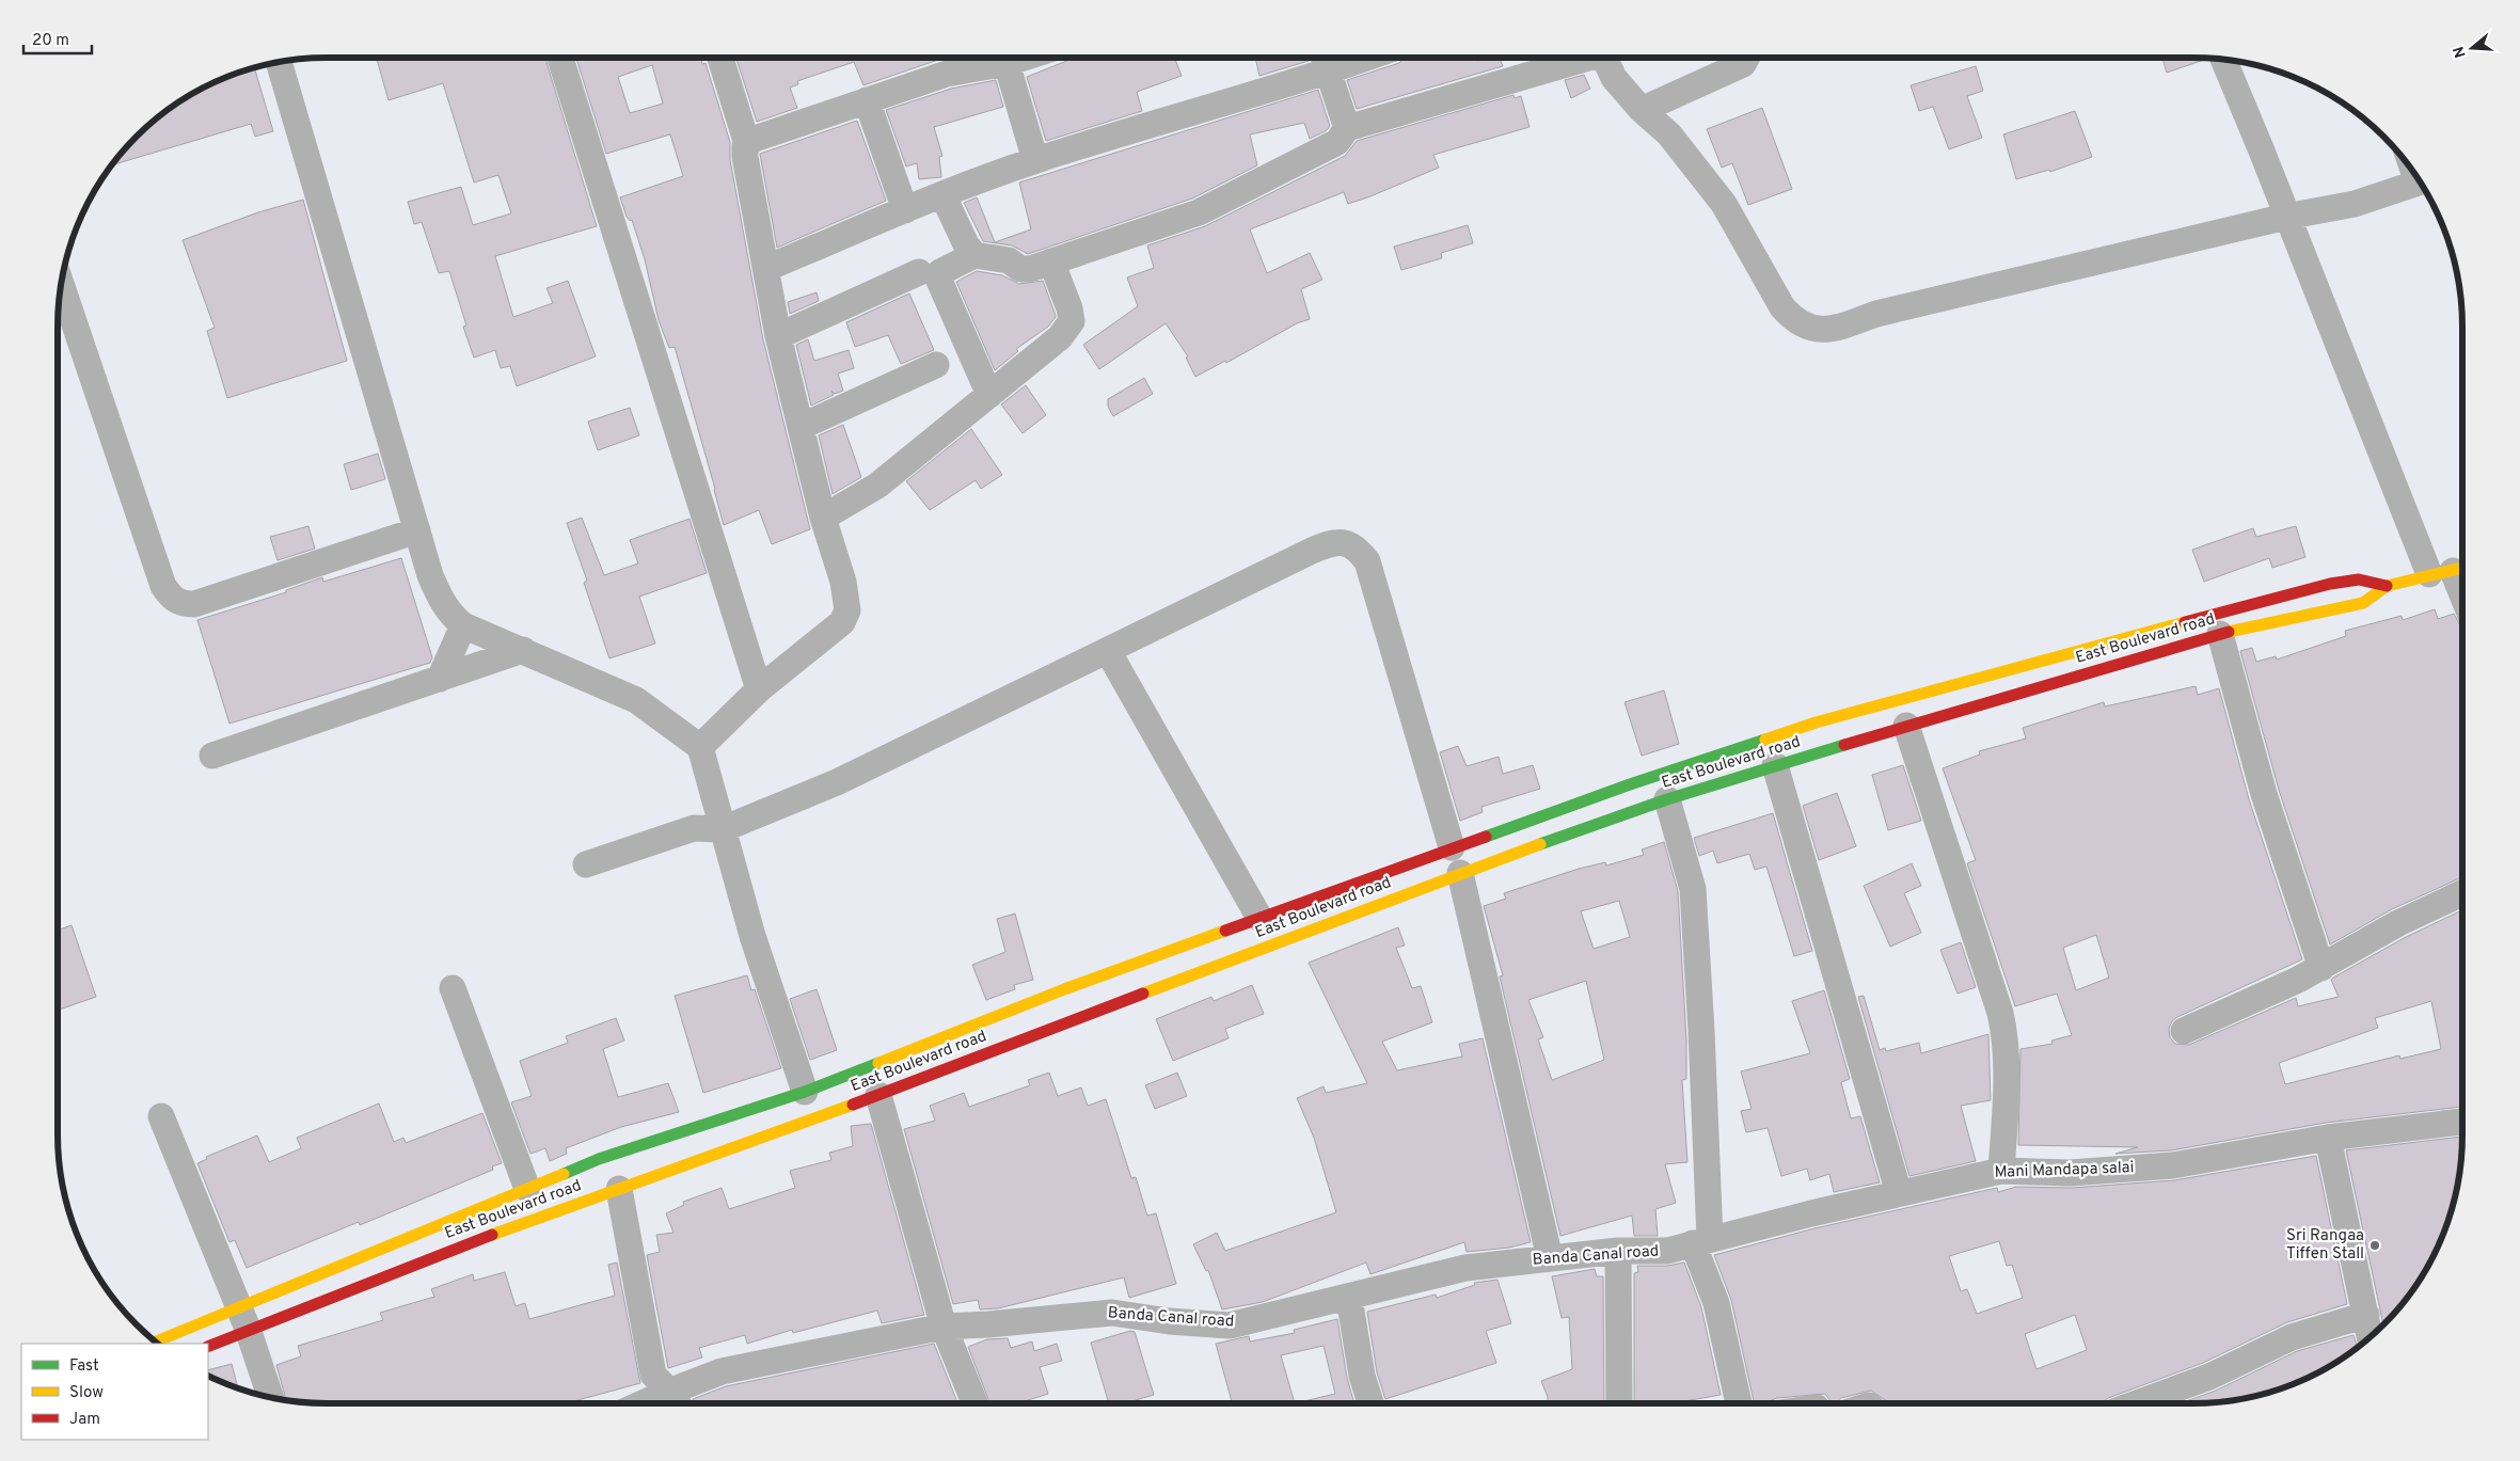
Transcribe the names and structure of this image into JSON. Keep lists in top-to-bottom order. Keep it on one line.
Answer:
{"streets":{"main road":["East Boulevard road"],"street":["Mani Mandapa salai","Banda Canal road"]},"crossings":[["Mani Mandapa salai","Banda Canal road"]],"places":["Sri Rangaa Tiffen Stall"],"legend":["Fast","Slow","Jam"],"scale_bar":"20 m","north":"left"}
